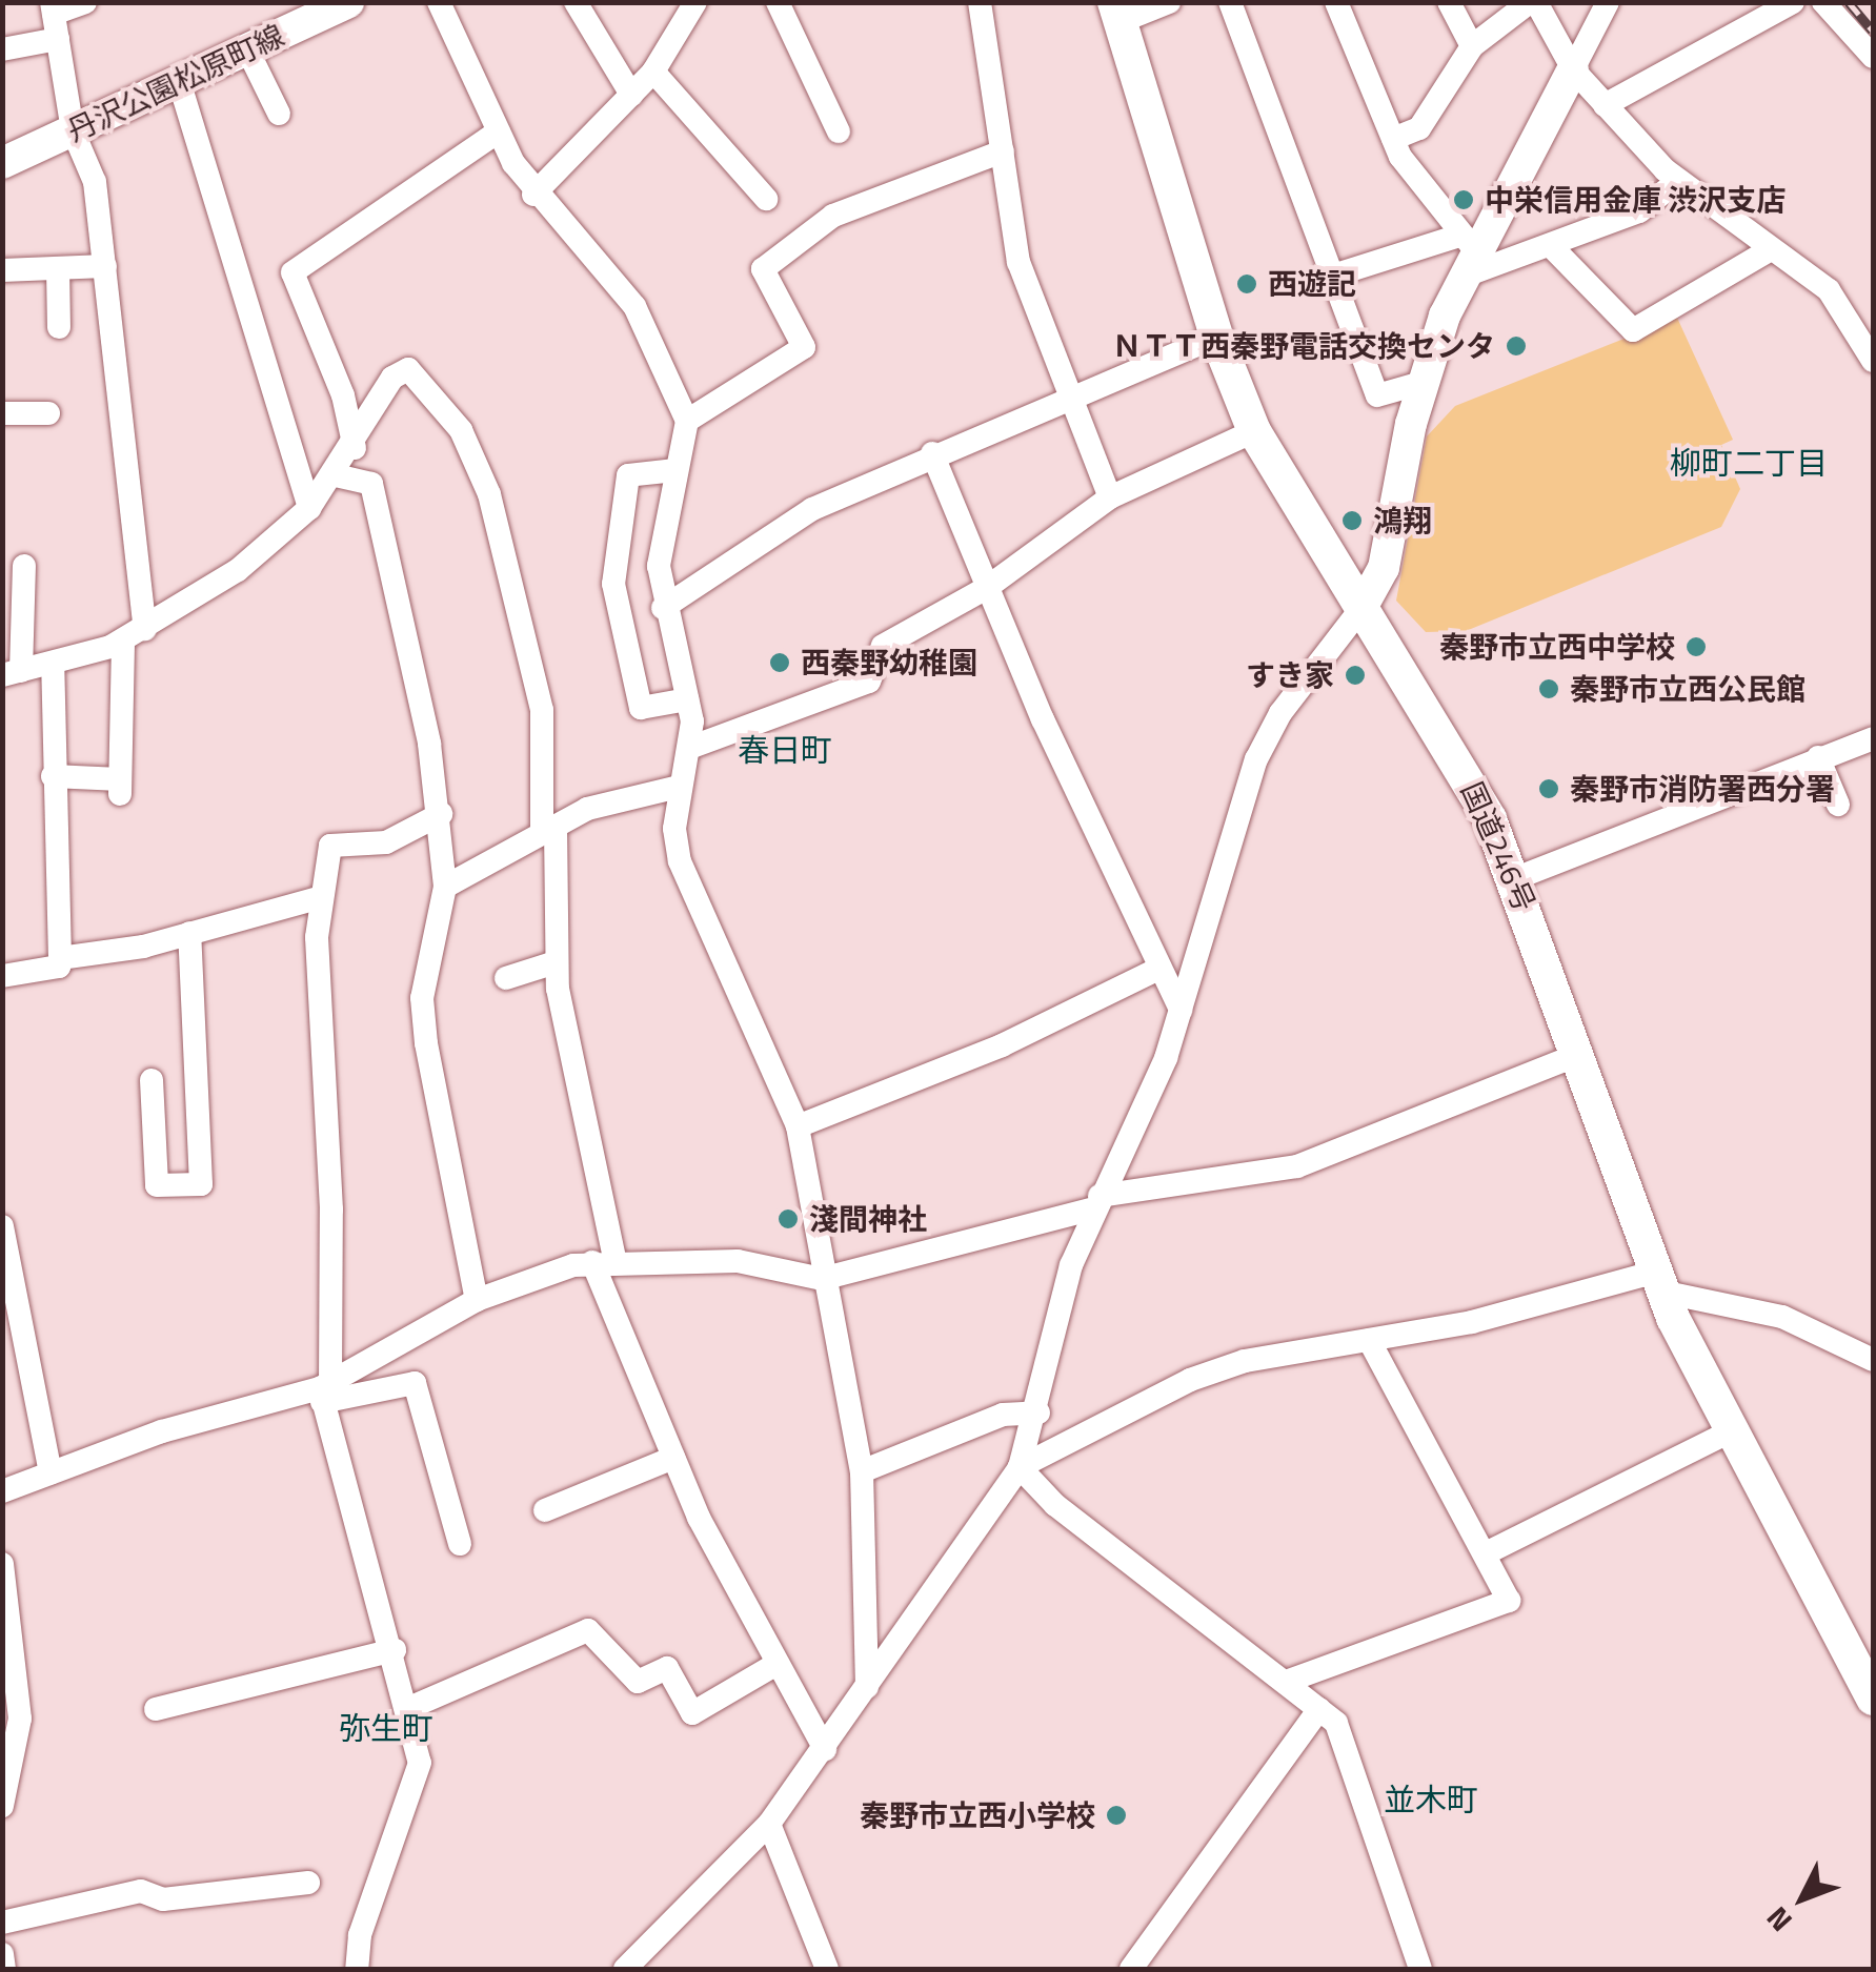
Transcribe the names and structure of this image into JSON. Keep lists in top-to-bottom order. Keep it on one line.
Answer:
{"streets":{"highway":["国道246号"],"main road":["丹沢公園松原町線"]},"districts":["柳町二丁目","春日町","弥生町","並木町"],"places":["中栄信用金庫 渋沢支店","西遊記","ＮＴＴ西秦野電話交換センタ","鴻翔","秦野市立西中学校","西秦野幼稚園","すき家","秦野市立西公民館","秦野市消防署西分署","淺間神社","秦野市立西小学校"],"north":"bottom left"}
